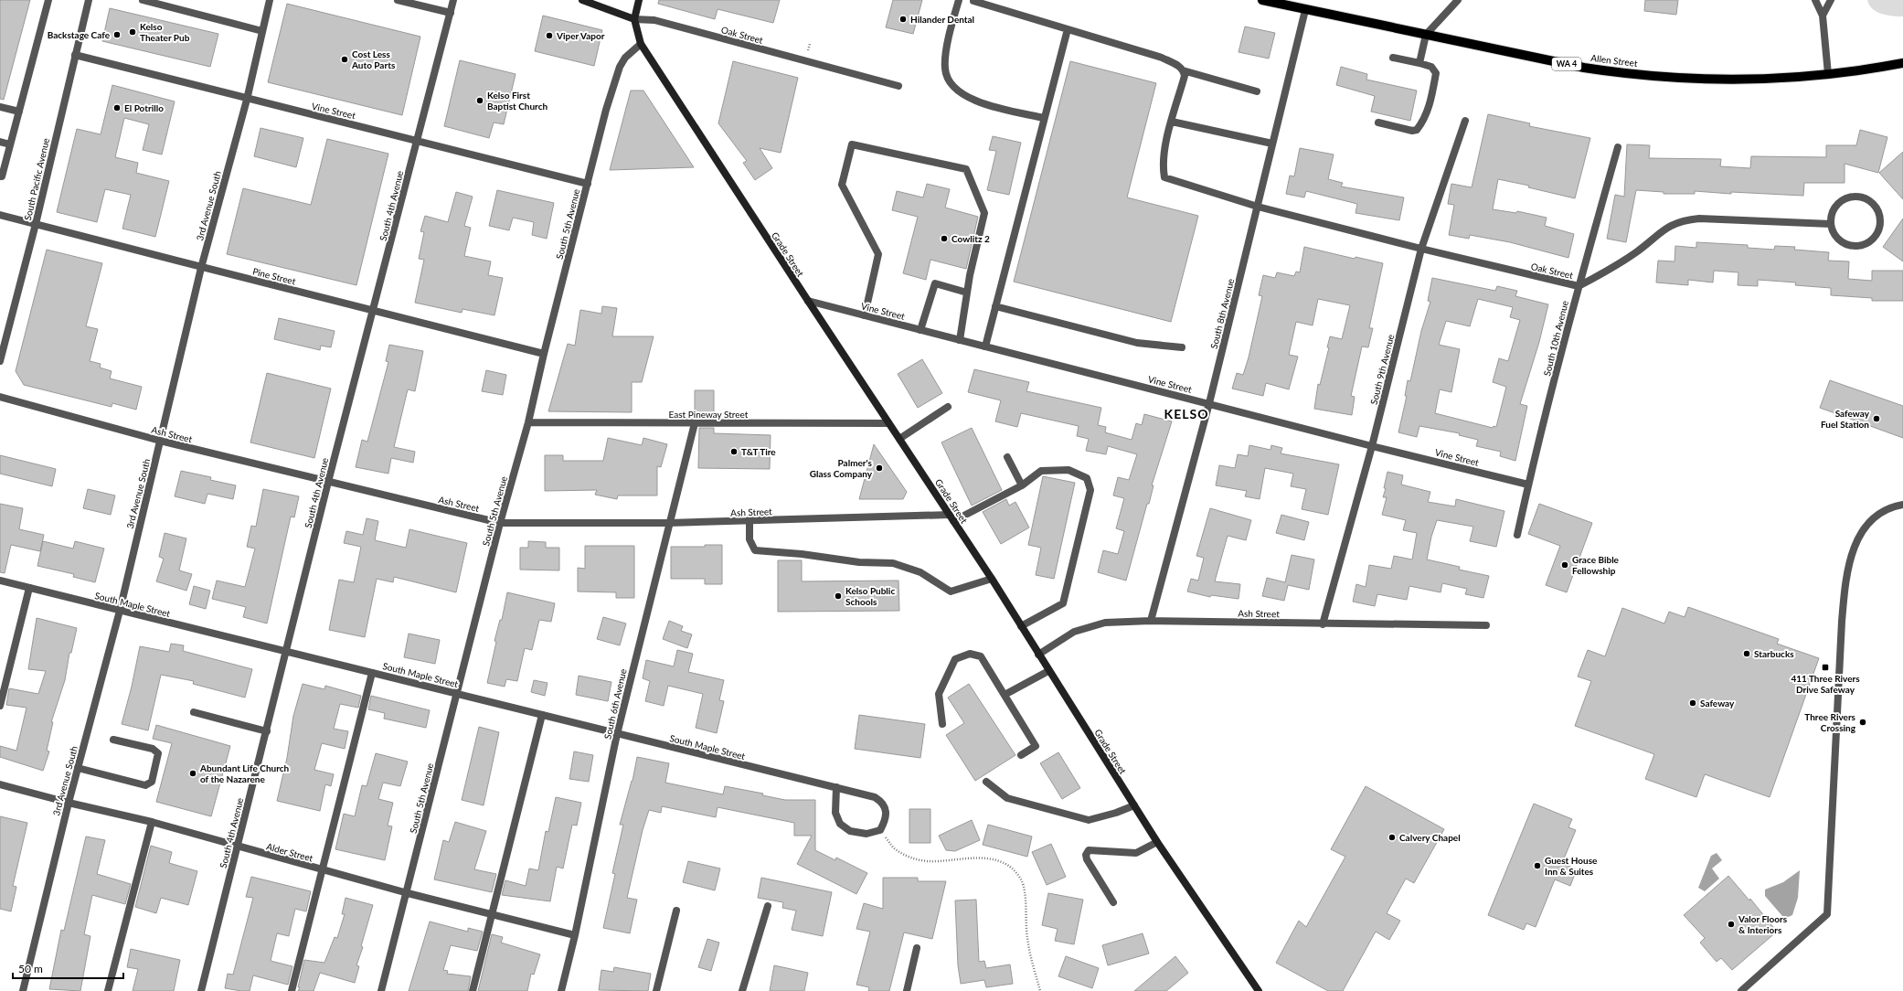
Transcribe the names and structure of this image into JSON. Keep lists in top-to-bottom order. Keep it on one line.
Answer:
{"streets":{"main road":["Oak Street","Allen Street","WA 4","Grade Street"],"street":["Vine Street","South Pacific Avenue","3rd Avenue South","South 4th Avenue","South 5th Avenue","Pine Street","South 8th Avenue","South 10th Avenue","South 9th Avenue","East Pineway Street","Ash Street","South Maple Street","South 6th Avenue","Alder Street"]},"crossings":[["Oak Street","Grade Street"],["Oak Street","South 8th Avenue"],["Oak Street","South 10th Avenue"],["Oak Street","South 9th Avenue"],["Allen Street","South 8th Avenue"],["Vine Street","South Pacific Avenue"],["Vine Street","3rd Avenue South"],["Vine Street","South 4th Avenue"],["Vine Street","South 5th Avenue"],["Vine Street","Grade Street"],["Vine Street","South 8th Avenue"],["Vine Street","South 10th Avenue"],["Vine Street","South 9th Avenue"],["South Pacific Avenue","Pine Street"],["3rd Avenue South","Pine Street"],["3rd Avenue South","Ash Street"],["3rd Avenue South","South Maple Street"],["3rd Avenue South","Alder Street"],["South 4th Avenue","Pine Street"],["South 4th Avenue","Ash Street"],["South 4th Avenue","South Maple Street"],["South 4th Avenue","Alder Street"],["South 5th Avenue","Grade Street"],["South 5th Avenue","Pine Street"],["South 5th Avenue","East Pineway Street"],["South 5th Avenue","Ash Street"],["South 5th Avenue","South Maple Street"],["South 5th Avenue","Alder Street"],["Grade Street","East Pineway Street"],["Grade Street","Ash Street"],["South 8th Avenue","Ash Street"],["South 9th Avenue","Ash Street"],["East Pineway Street","South 6th Avenue"],["Ash Street","South 6th Avenue"],["South Maple Street","South 6th Avenue"],["South 6th Avenue","Alder Street"]],"districts":["KELSO"],"places":{"other":["Hilander Dental","Kelso Theater Pub","Backstage Cafe","Viper Vapor","Cost Less Auto Parts","Kelso First Baptist Church","El Potrillo","Cowlitz 2","Safeway Fuel Station","T&T Tire","Palmer's Glass Company","Grace Bible Fellowship","Kelso Public Schools","Starbucks","Safeway","Three Rivers Crossing","Abundant Life Church of the Nazarene","Calvery Chapel","Guest House Inn & Suites","Valor Floors & Interiors"],"transit":["411 Three Rivers Drive Safeway"]},"scale_bar":"50 m"}
